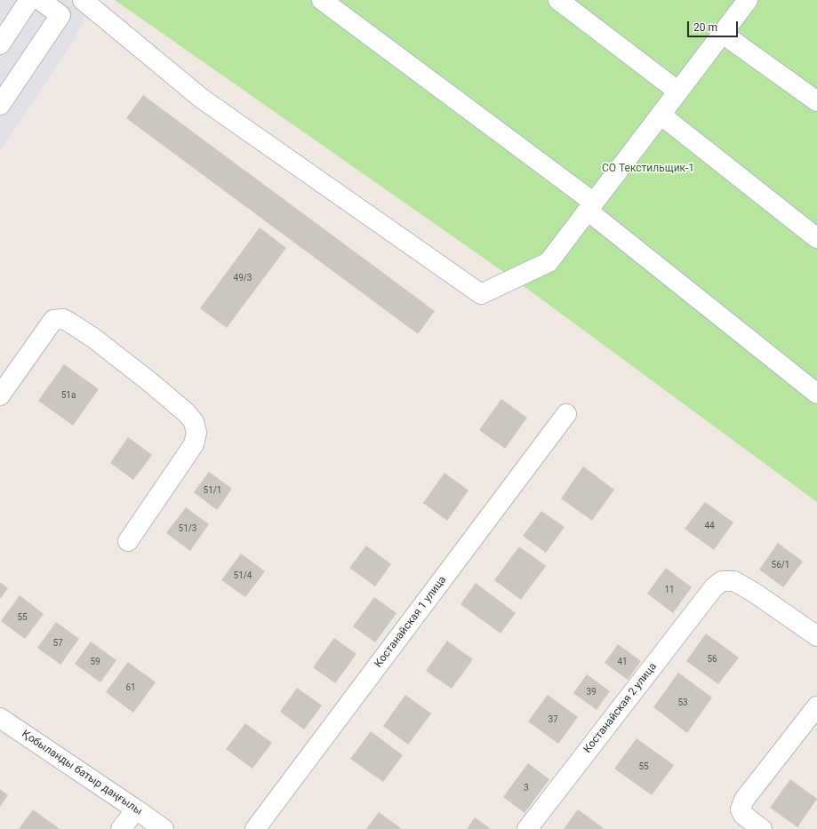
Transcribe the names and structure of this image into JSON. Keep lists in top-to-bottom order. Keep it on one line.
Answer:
{"streets":{"street":["Костанайская 1 улица","Костанайская 2 улица","Қобыланды батыр даңғылы"]},"parks":["СО Текстильщик-1"],"house_numbers":["49/3","51а","51/1","44","51/3","56/1","51/4","11","55","57","56","59","41","61","39","53","37","55","3"],"scale_bar":"20 m"}
